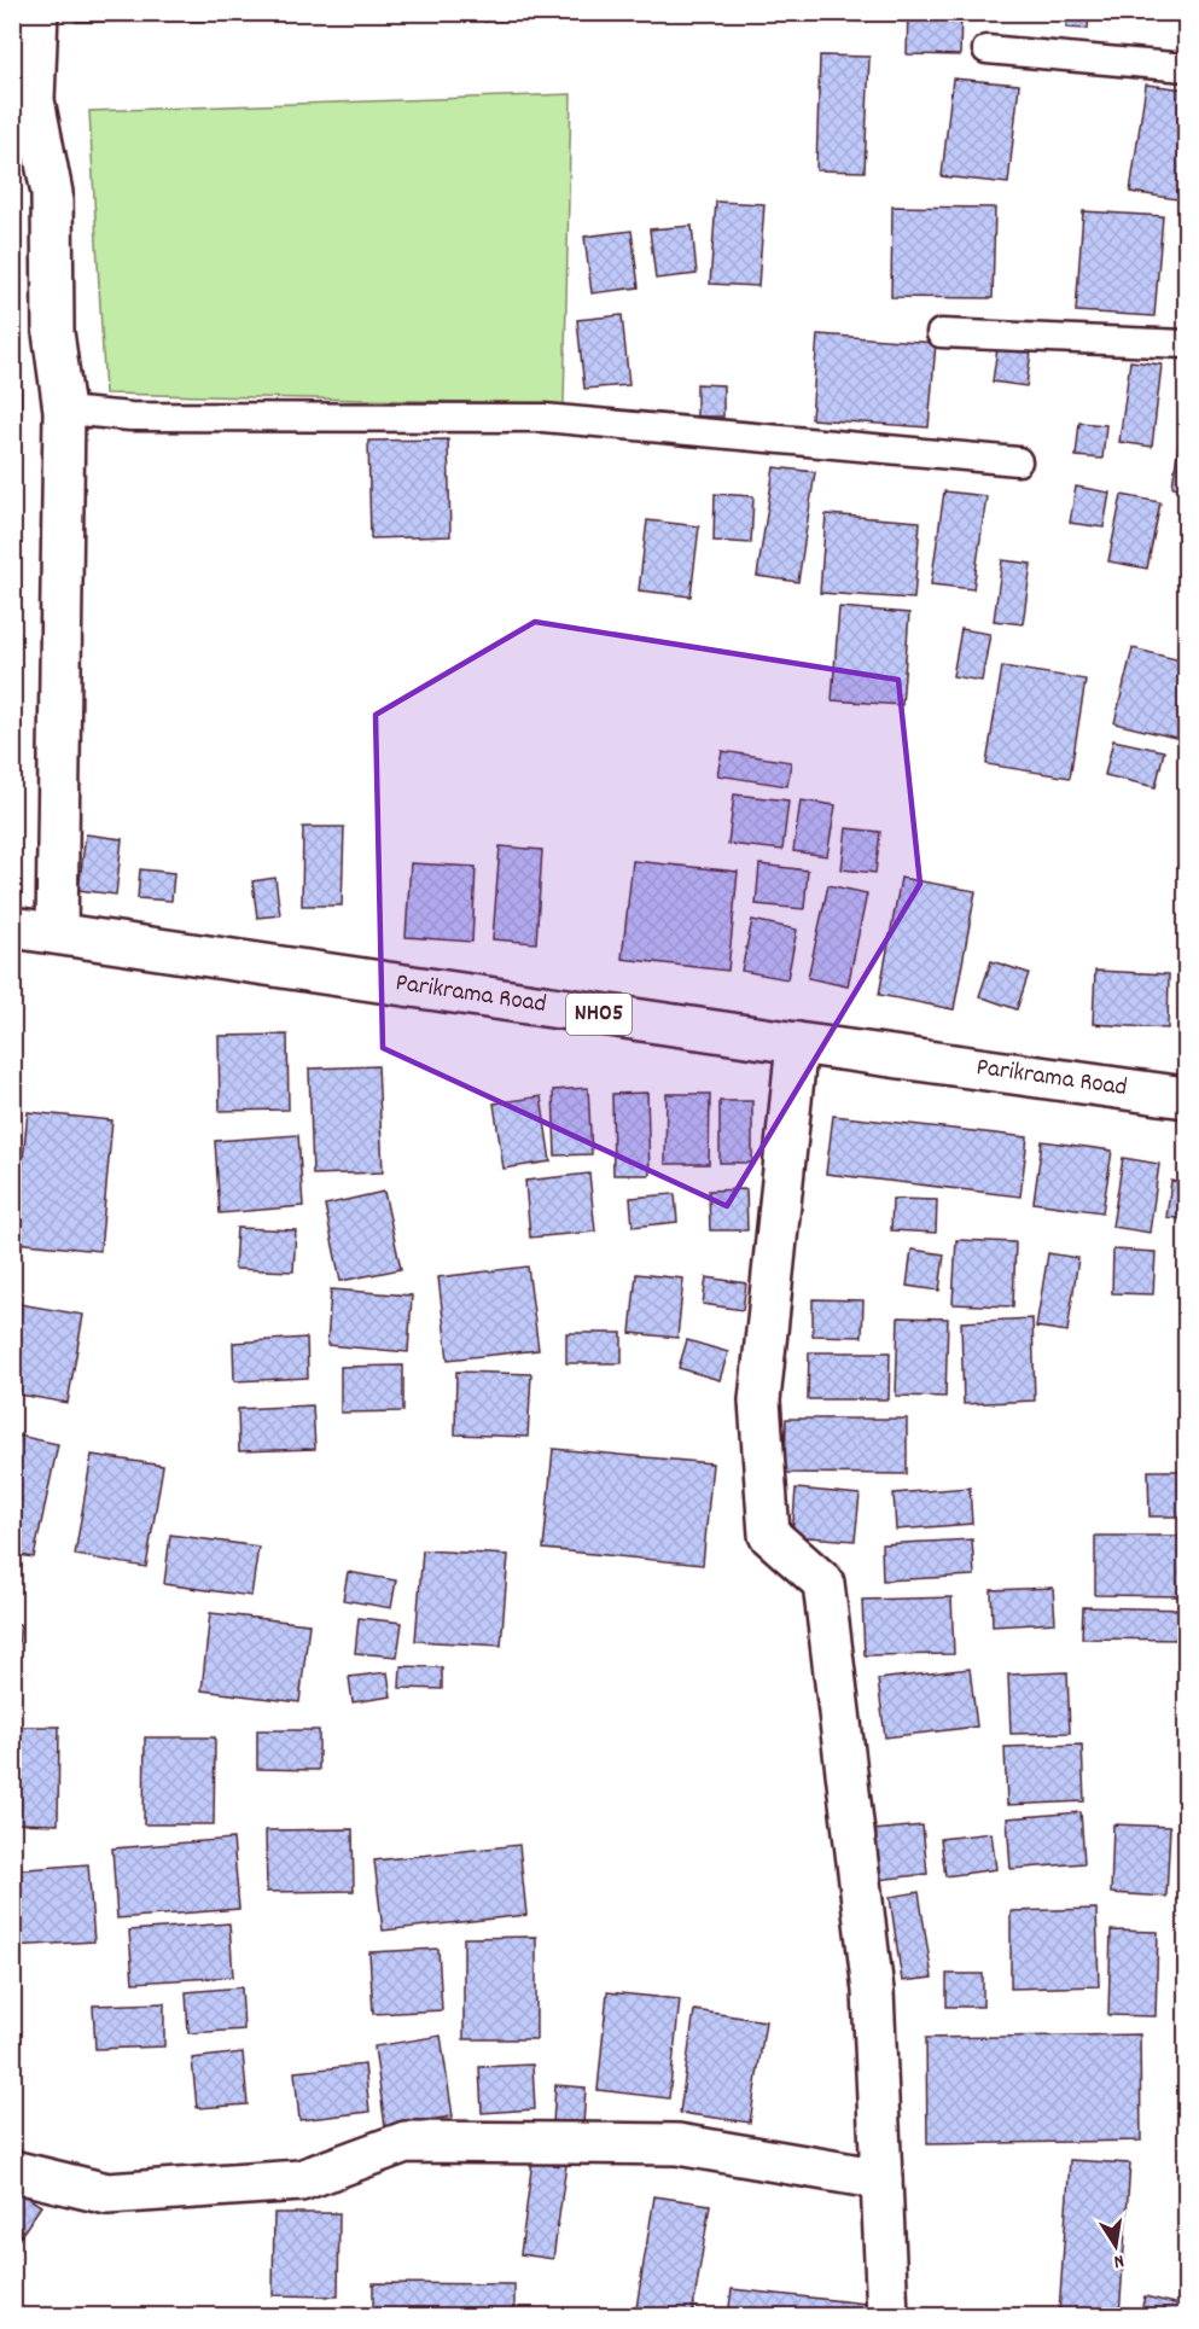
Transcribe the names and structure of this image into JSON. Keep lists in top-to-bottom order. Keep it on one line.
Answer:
{"streets":{"street":["Parikrama Road","NH05"]},"north":"bottom"}
